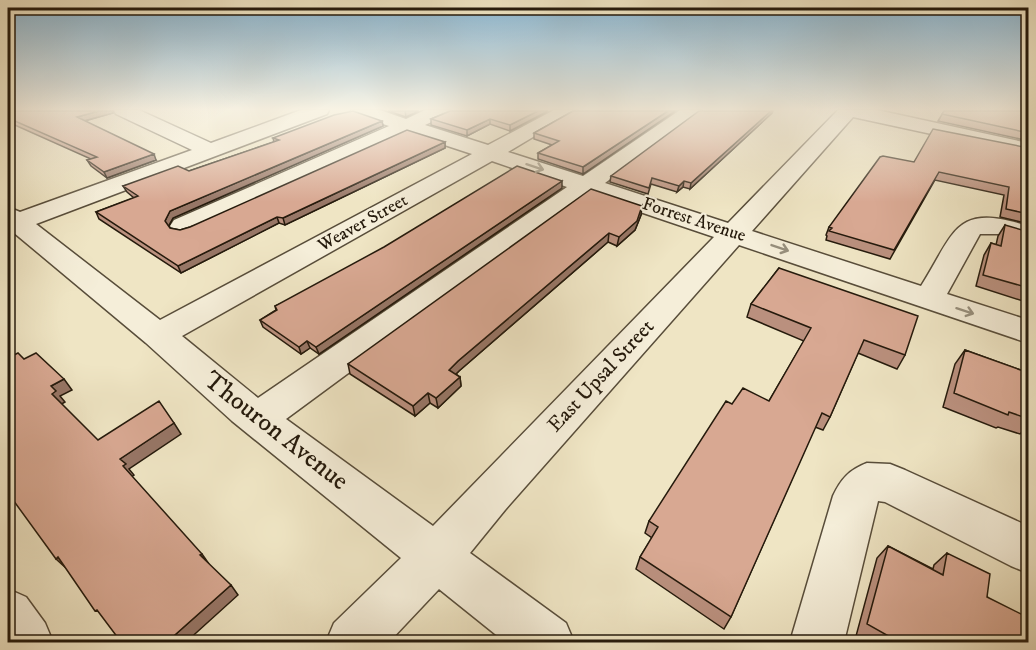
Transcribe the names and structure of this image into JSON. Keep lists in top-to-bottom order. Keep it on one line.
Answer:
{"streets":{"street":["Forrest Avenue","Weaver Street","East Upsal Street","Thouron Avenue"]},"crossings":[["Forrest Avenue","Weaver Street"],["Forrest Avenue","East Upsal Street"],["Weaver Street","Thouron Avenue"],["East Upsal Street","Thouron Avenue"]],"one_way":["Forrest Avenue"]}
